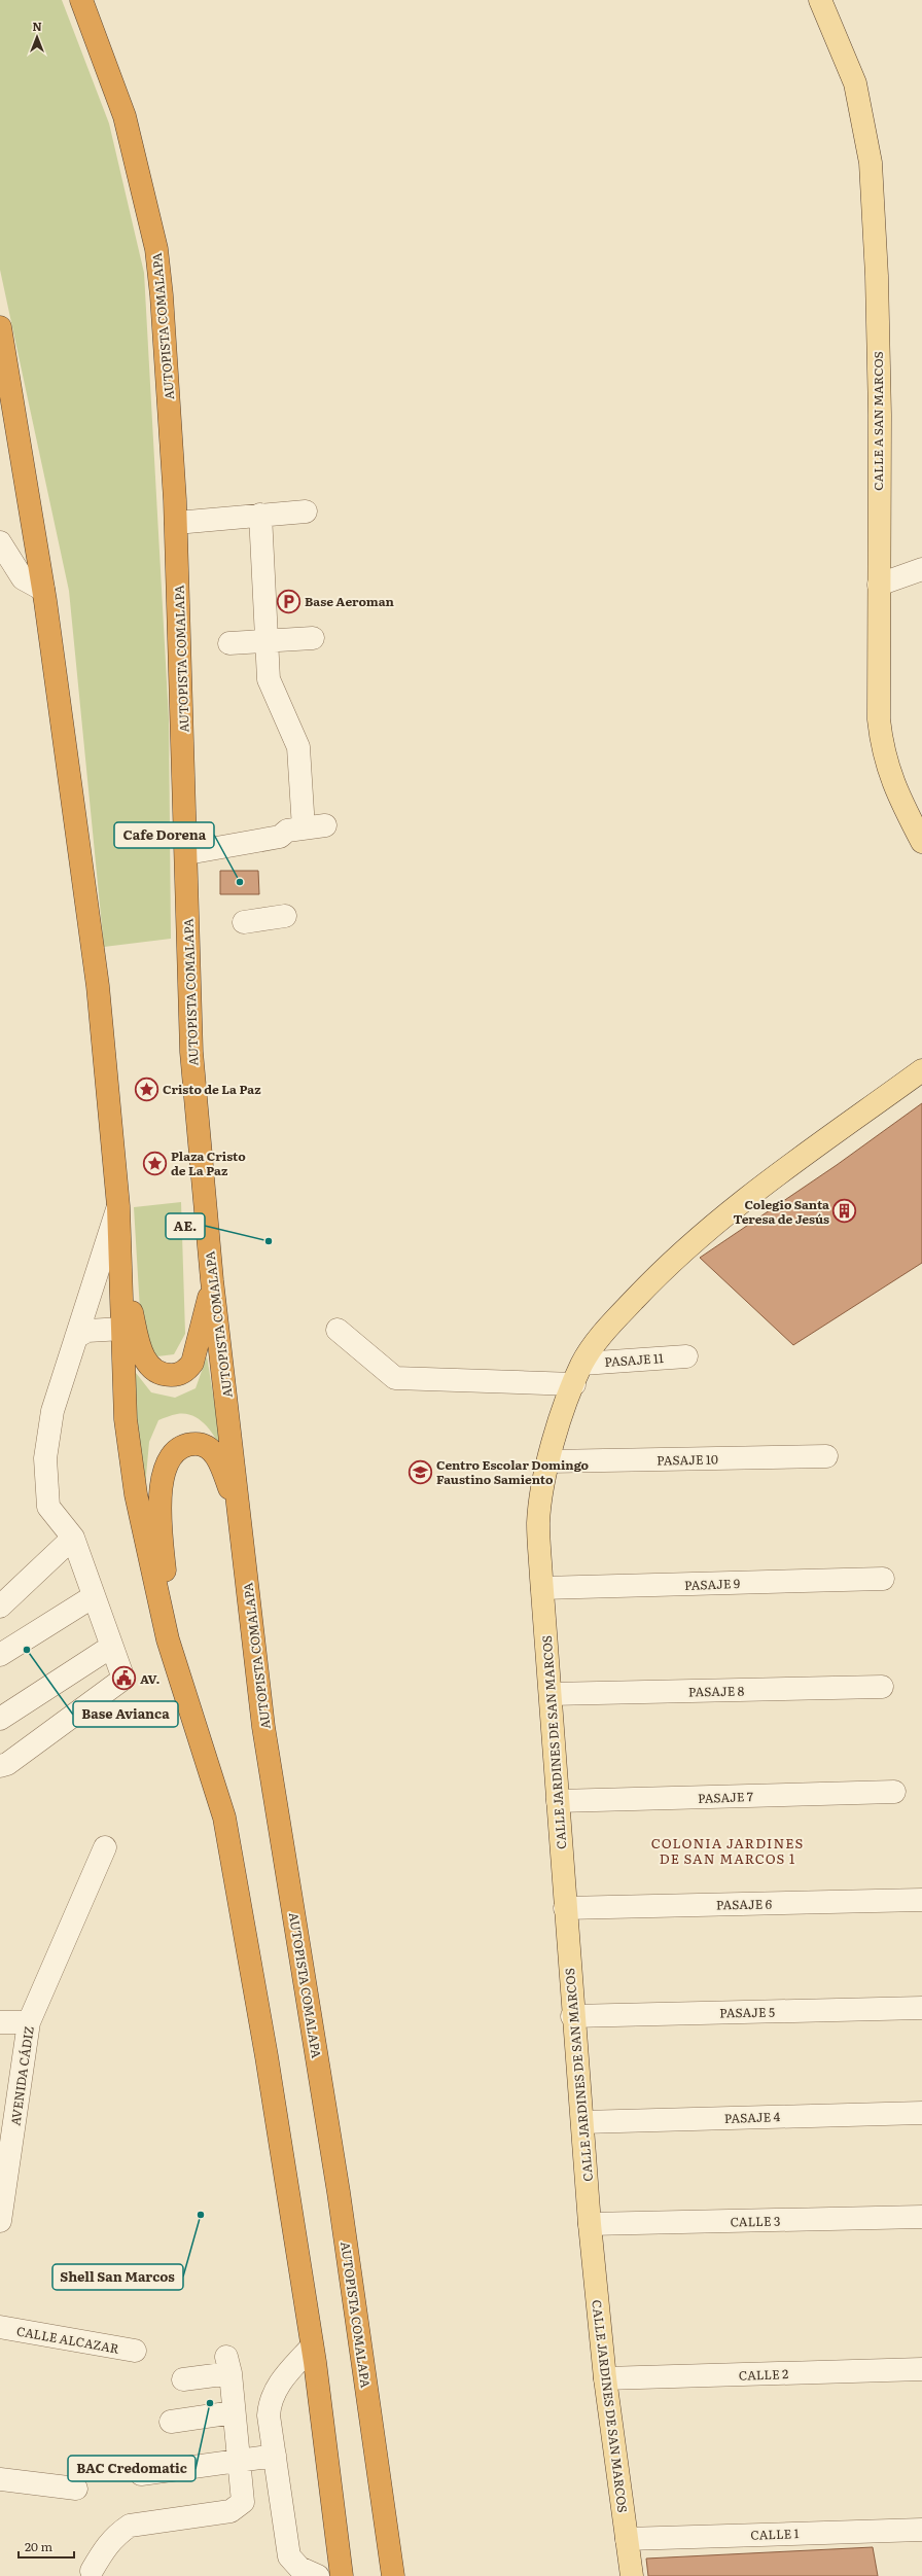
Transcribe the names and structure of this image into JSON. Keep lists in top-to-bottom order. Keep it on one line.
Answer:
{"streets":{"highway":["AUTOPISTA COMALAPA"],"main road":["CALLE A SAN MARCOS","CALLE JARDINES DE SAN MARCOS"],"street":["PASAJE 11","PASAJE 10","PASAJE 9","PASAJE 8","PASAJE 7","PASAJE 6","PASAJE 5","AVENIDA CÁDIZ","PASAJE 4","CALLE 3","CALLE ALCAZAR","CALLE 2","CALLE 1"]},"crossings":[["PASAJE 11","CALLE JARDINES DE SAN MARCOS"],["PASAJE 10","CALLE JARDINES DE SAN MARCOS"],["PASAJE 9","CALLE JARDINES DE SAN MARCOS"],["PASAJE 8","CALLE JARDINES DE SAN MARCOS"],["CALLE JARDINES DE SAN MARCOS","PASAJE 7"],["CALLE JARDINES DE SAN MARCOS","PASAJE 6"],["CALLE JARDINES DE SAN MARCOS","PASAJE 5"],["CALLE JARDINES DE SAN MARCOS","PASAJE 4"],["CALLE JARDINES DE SAN MARCOS","CALLE 3"],["CALLE JARDINES DE SAN MARCOS","CALLE 2"],["CALLE JARDINES DE SAN MARCOS","CALLE 1"]],"districts":["COLONIA JARDINES DE SAN MARCOS 1"],"places":{"parking":["Base Aeroman"],"other":["Cafe Dorena","AE.","Base Avianca","Shell San Marcos","BAC Credomatic"],"place":["Cristo de La Paz","Plaza Cristo de La Paz"],"building":["Colegio Santa Teresa de Jesús"],"school or university":["Centro Escolar Domingo Faustino Samiento"],"public building":["AV."]},"scale_bar":"20 m","north":"top"}
